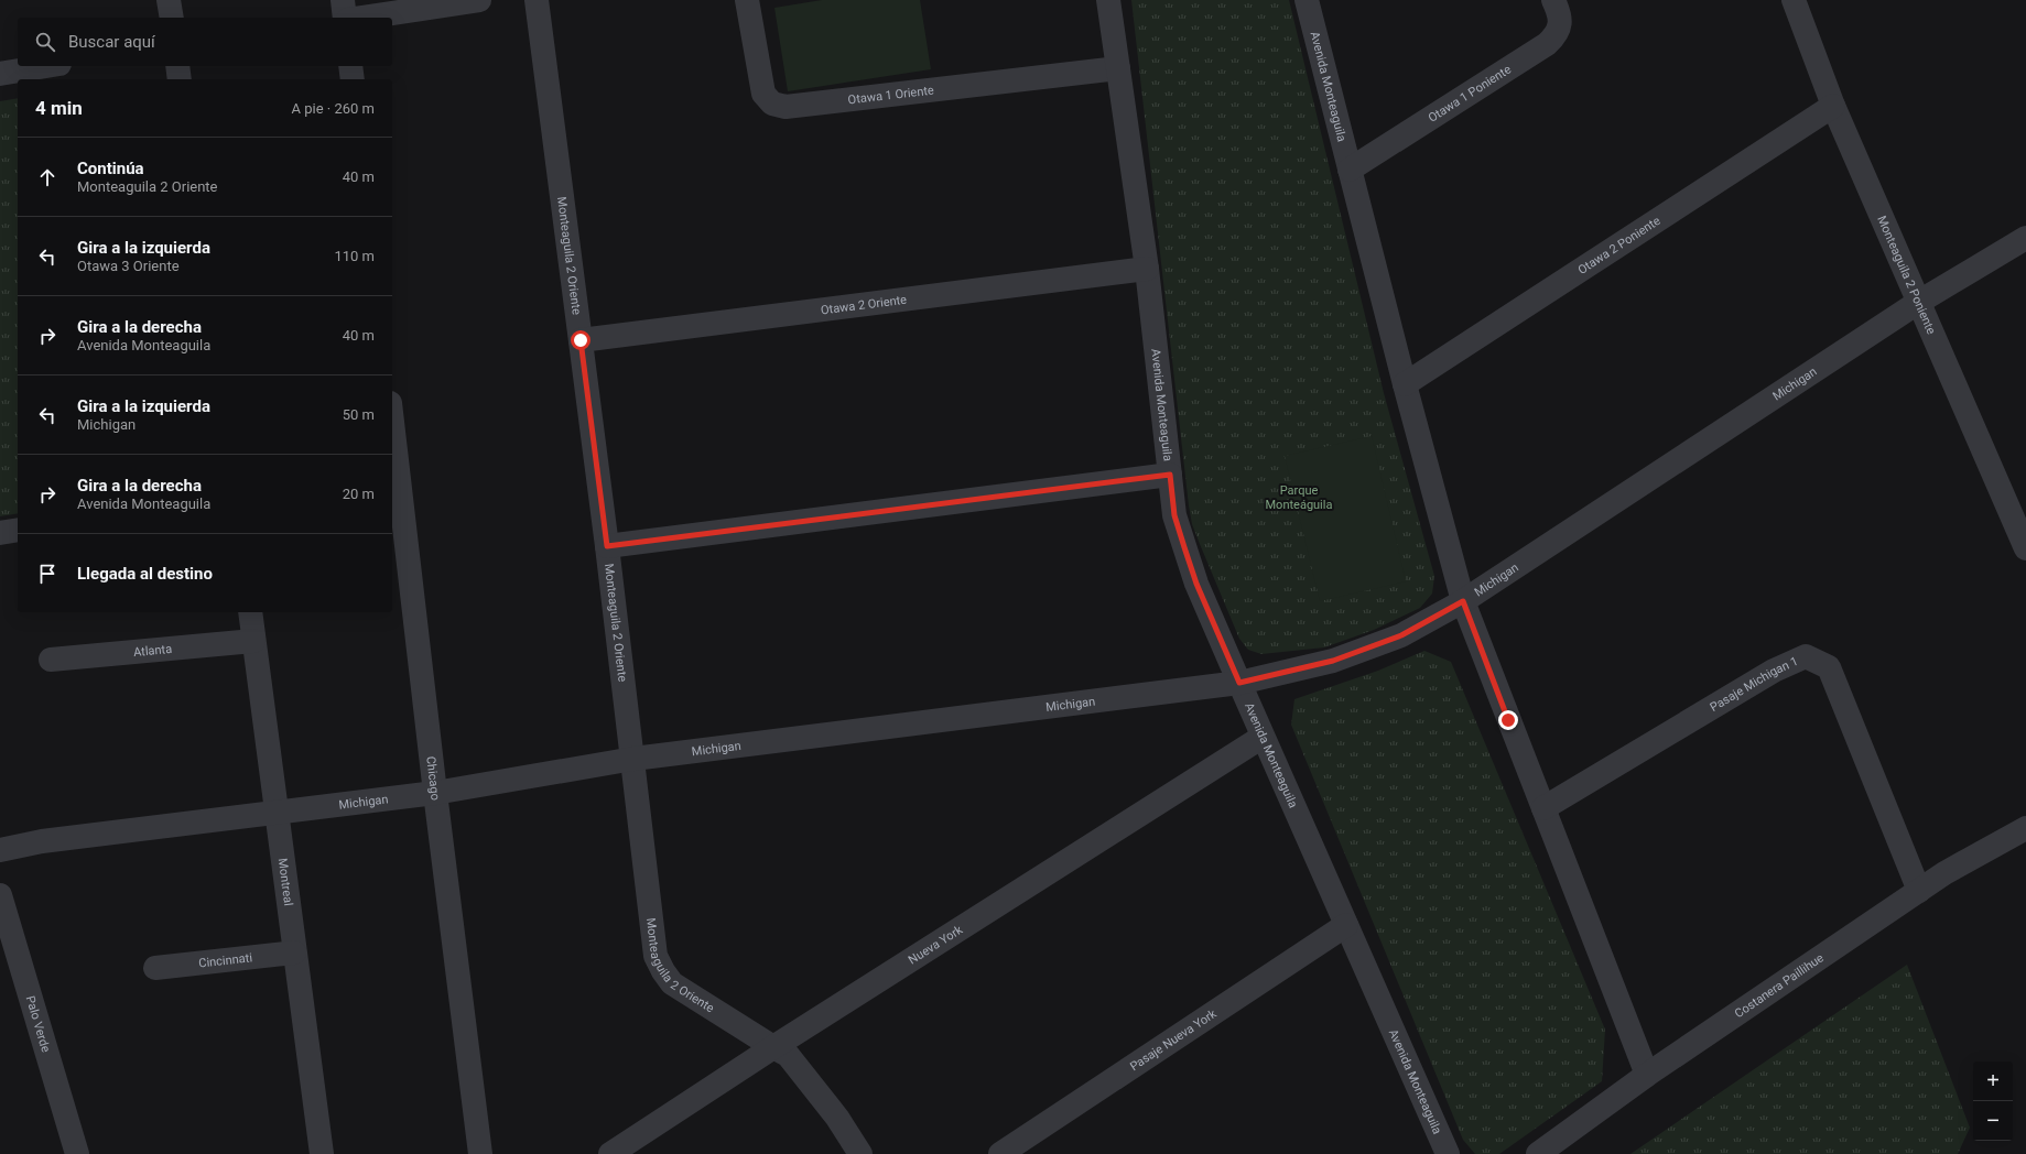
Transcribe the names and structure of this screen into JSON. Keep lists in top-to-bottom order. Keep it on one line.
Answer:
{"streets":{"street":["Avenida Monteaguila","Otawa 1 Oriente","Otawa 1 Poniente","Otawa 2 Poniente","Monteaguila 2 Oriente","Monteaguila 2 Poniente","Otawa 2 Oriente","Michigan","Atlanta","Pasaje Michigan 1","Chicago","Montreal","Nueva York","Cincinnati","Costanera Paillihue","Palo Verde","Pasaje Nueva York"]},"crossings":[["Avenida Monteaguila","Otawa 1 Oriente"],["Avenida Monteaguila","Otawa 1 Poniente"],["Avenida Monteaguila","Otawa 2 Poniente"],["Avenida Monteaguila","Otawa 2 Oriente"],["Avenida Monteaguila","Michigan"],["Avenida Monteaguila","Pasaje Michigan 1"],["Avenida Monteaguila","Nueva York"],["Avenida Monteaguila","Costanera Paillihue"],["Avenida Monteaguila","Pasaje Nueva York"],["Otawa 2 Poniente","Monteaguila 2 Poniente"],["Monteaguila 2 Oriente","Otawa 2 Oriente"],["Monteaguila 2 Oriente","Michigan"],["Monteaguila 2 Oriente","Nueva York"],["Monteaguila 2 Poniente","Michigan"],["Michigan","Chicago"],["Michigan","Montreal"],["Atlanta","Montreal"],["Pasaje Michigan 1","Costanera Paillihue"],["Montreal","Cincinnati"]],"parks":["Parque Monteáguila"],"page":{"search":"Buscar aquí","heading":["4 min","A pie · 260 m"],"list":[["Continúa","Monteaguila 2 Oriente","40 m"],["Gira a la izquierda","Otawa 3 Oriente","110 m"],["Gira a la derecha","Avenida Monteaguila","40 m"],["Gira a la izquierda","Michigan","50 m"],["Gira a la derecha","Avenida Monteaguila","20 m"],"Llegada al destino"],"map_buttons":["+","−"]}}
